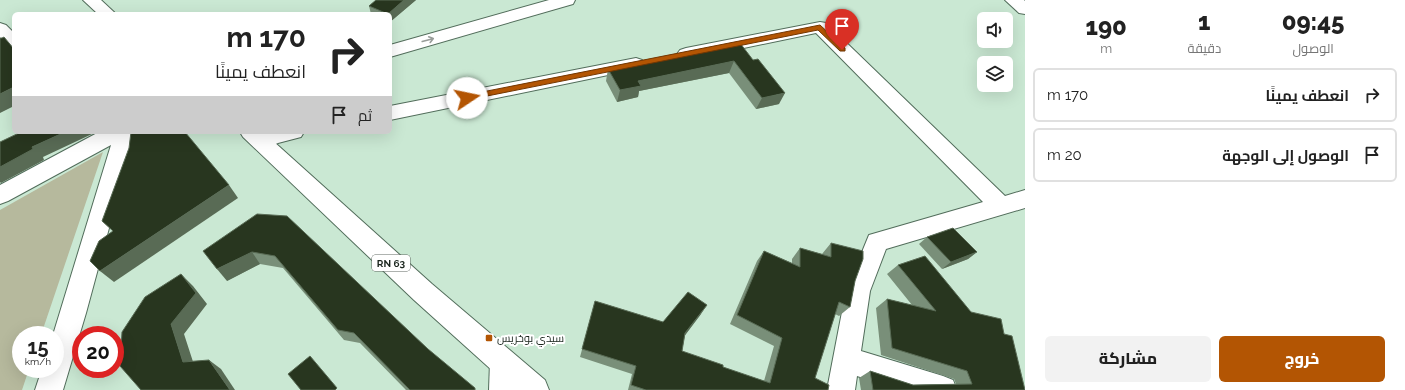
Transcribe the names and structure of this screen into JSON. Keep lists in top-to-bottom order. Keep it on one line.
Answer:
{"streets":{"main road":["RN 63"]},"places":{"transit":["سيدي بوخريس"]},"page":{"eta":["09:45","الوصول","1","دقيقة","190","m"],"turn":["170 m","انعطف يمينًا"],"list":[{"name":"انعطف يمينًا","value":"170 m"},{"name":"الوصول إلى الوجهة","value":"20 m"}],"then":"ثم","speed":"15 km/h","limit":"20","buttons":["خروج","مشاركة"]}}
